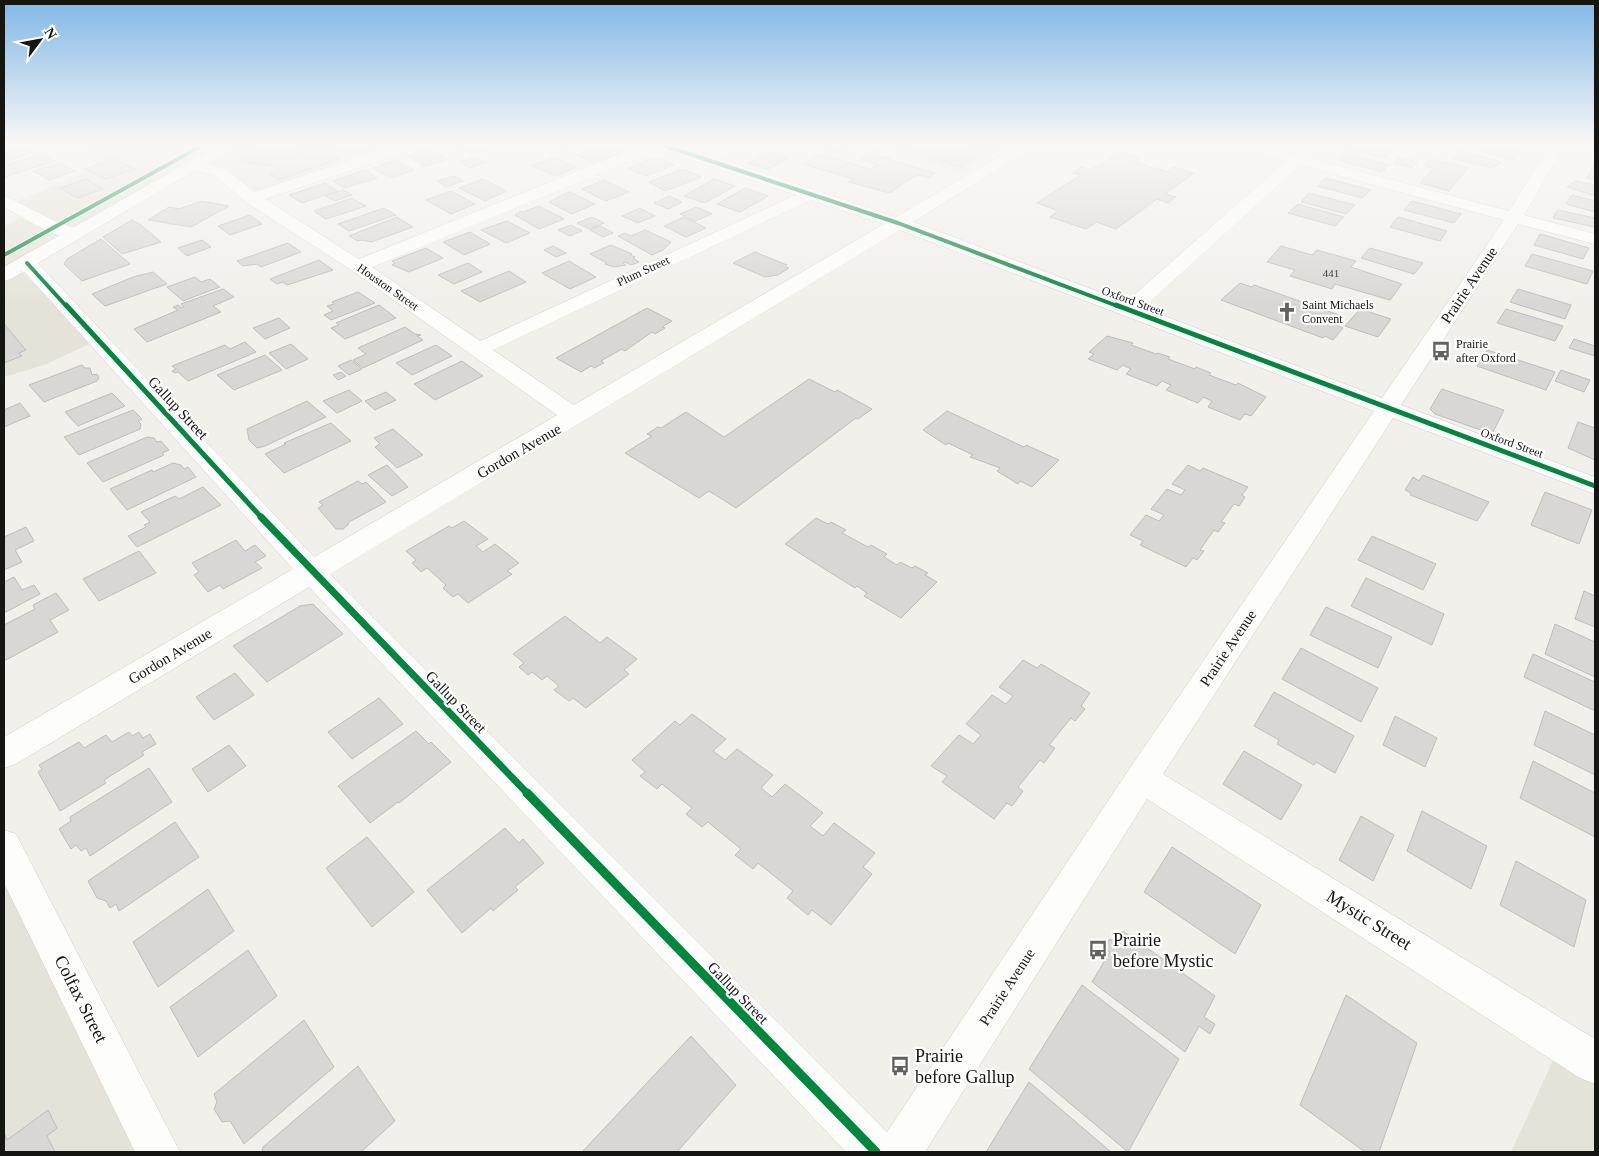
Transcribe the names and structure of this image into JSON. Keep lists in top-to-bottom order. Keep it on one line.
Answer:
{"streets":{"street":["Plum Street","Prairie Avenue","Houston Street","Oxford Street","Gallup Street","Gordon Avenue","Mystic Street","Colfax Street"]},"crossings":[["Plum Street","Houston Street"],["Prairie Avenue","Oxford Street"],["Prairie Avenue","Mystic Street"],["Houston Street","Gordon Avenue"],["Oxford Street","Gordon Avenue"],["Gallup Street","Gordon Avenue"]],"places":{"church":["Saint Michaels Convent"],"bus stop":["Prairie after Oxford","Prairie before Mystic","Prairie before Gallup"]},"house_numbers":["441"],"north":"top right"}
